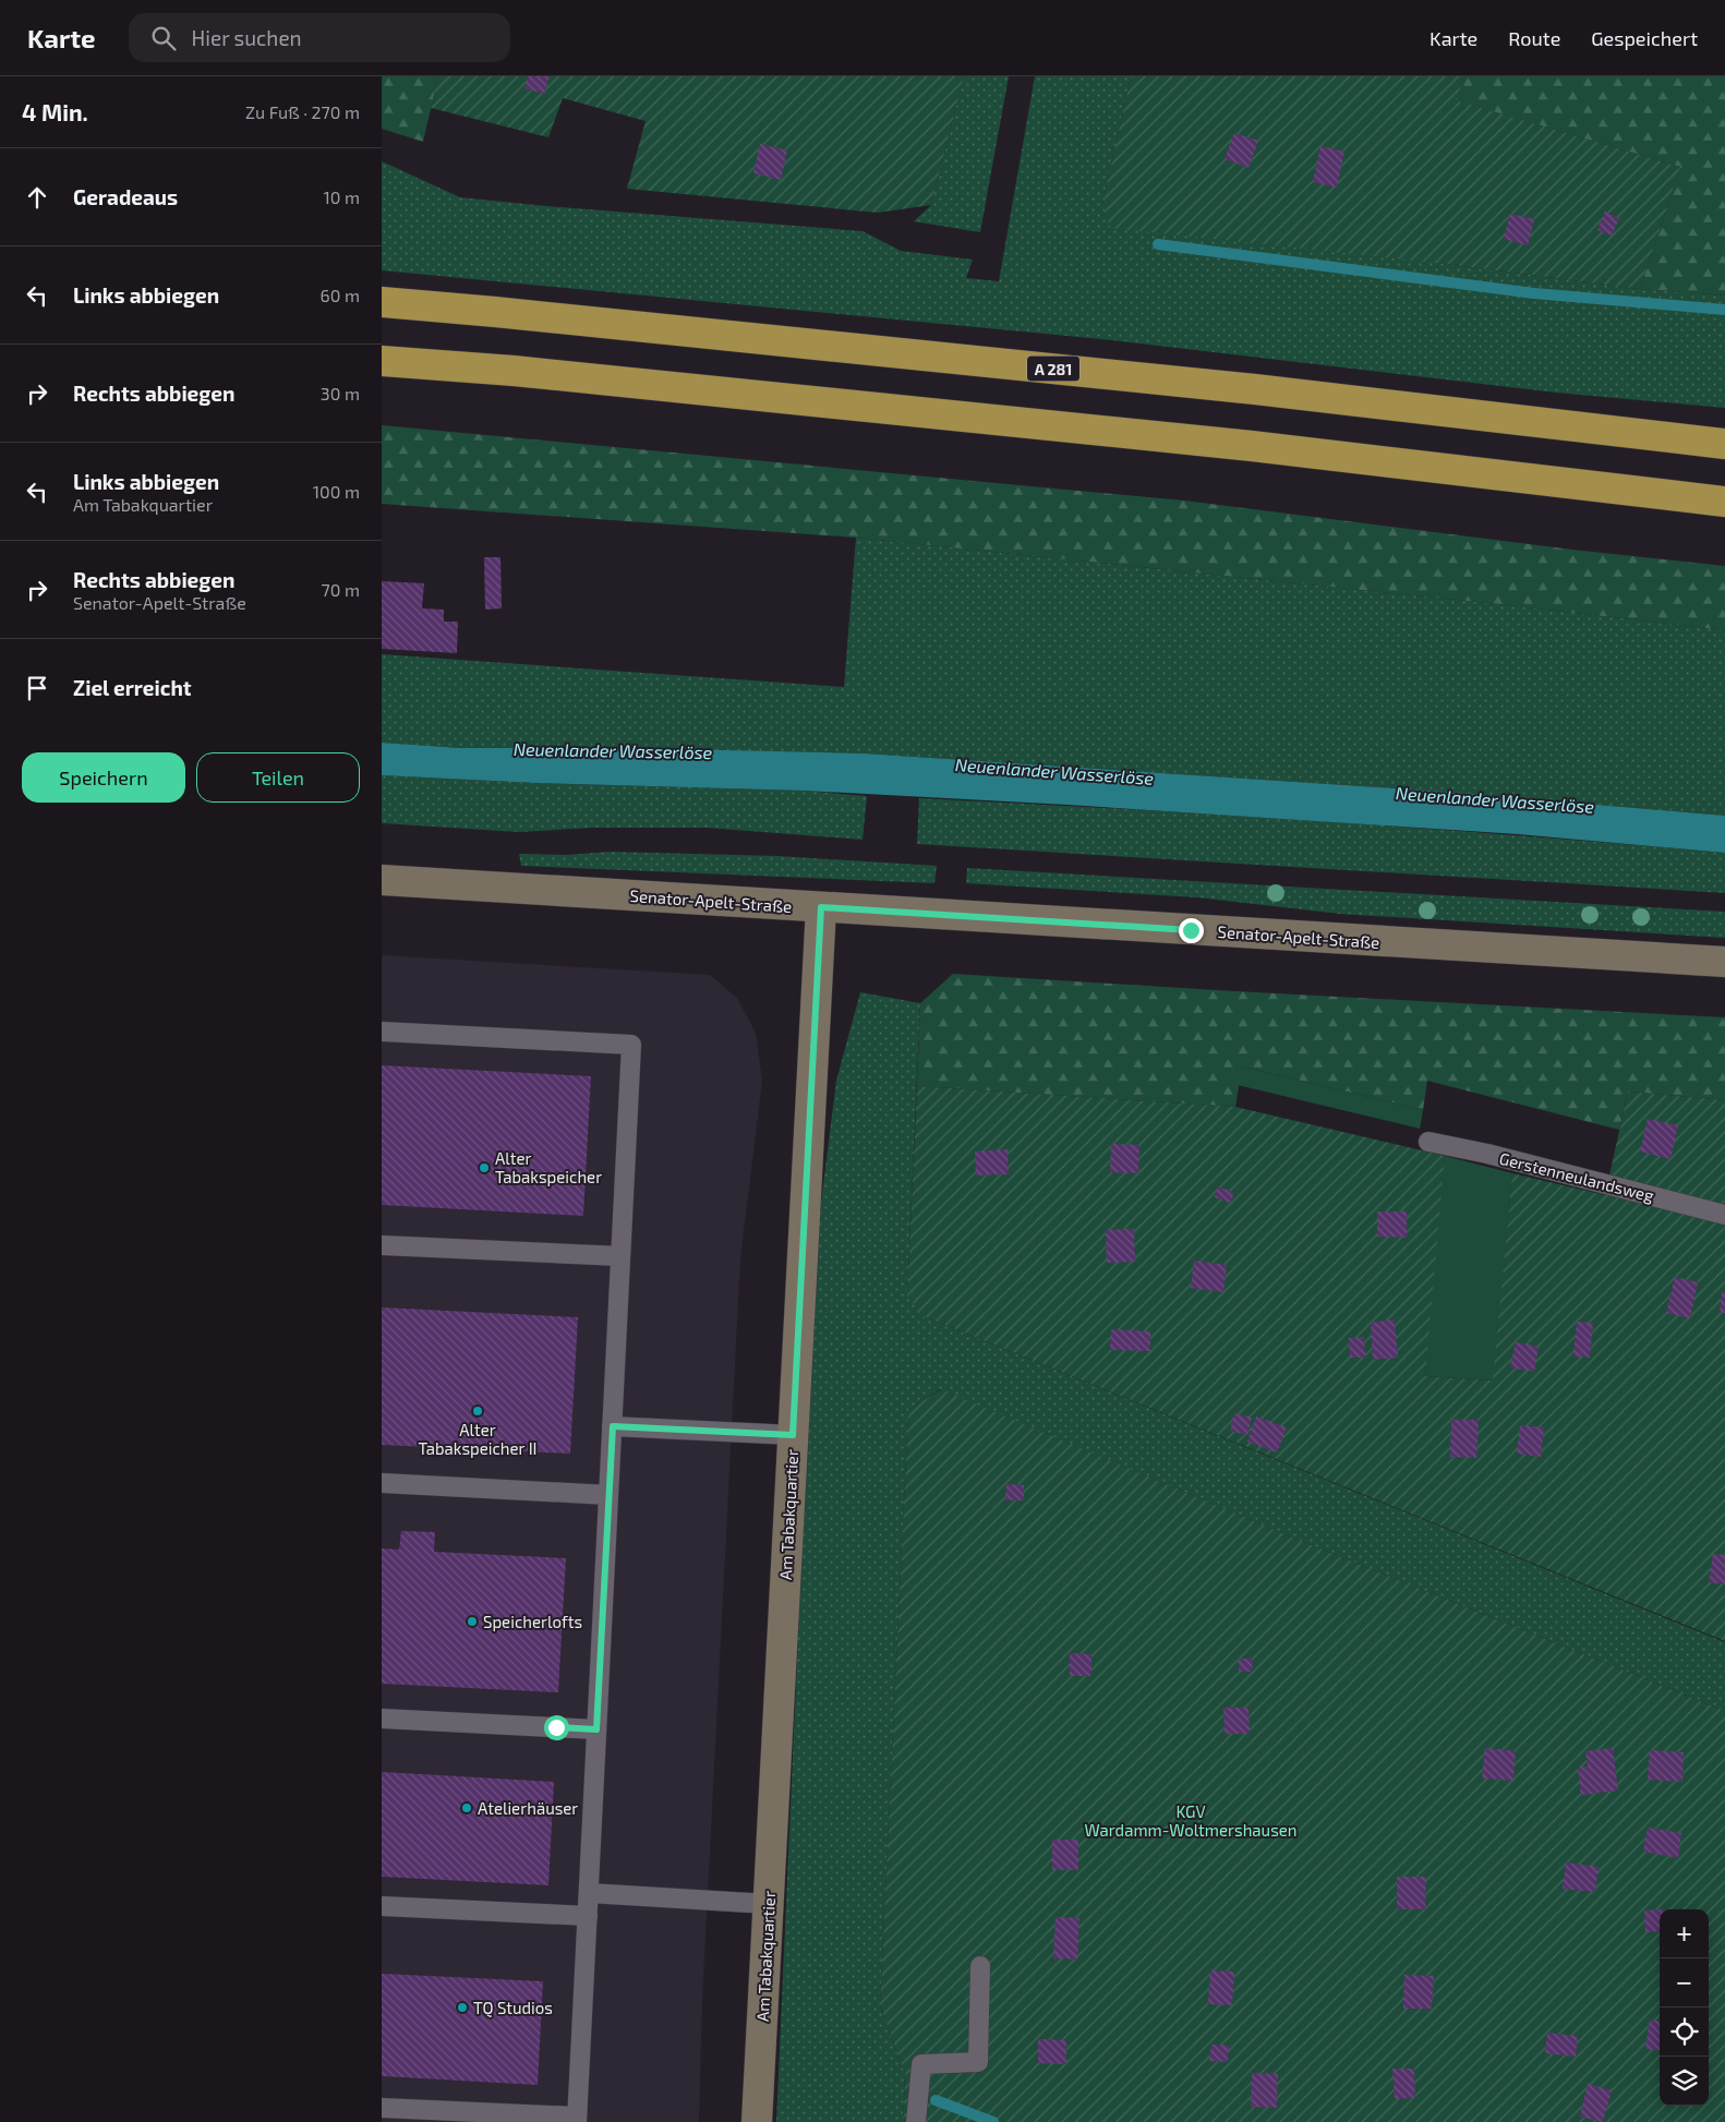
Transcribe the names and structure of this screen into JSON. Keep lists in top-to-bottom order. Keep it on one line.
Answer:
{"streets":{"highway":["A 281"],"street":["Senator-Apelt-Straße","Am Tabakquartier"],"lane":["Gerstenneulandsweg"]},"crossings":[["Senator-Apelt-Straße","Am Tabakquartier"]],"water":["Neuenlander Wasserlöse"],"parks":["KGV Wardamm-Woltmershausen"],"places":["Alter Tabakspeicher","Alter Tabakspeicher II","Speicherlofts","Atelierhäuser","TQ Studios"],"page":{"header":"Karte","search":"Hier suchen","nav":["Karte","Route","Gespeichert"],"heading":["4 Min.","Zu Fuß · 270 m"],"list":[["Geradeaus","10 m"],["Links abbiegen","60 m"],["Rechts abbiegen","30 m"],["Links abbiegen","Am Tabakquartier","100 m"],["Rechts abbiegen","Senator-Apelt-Straße","70 m"],"Ziel erreicht"],"buttons":["Speichern","Teilen"],"map_buttons":["+","−"]}}
